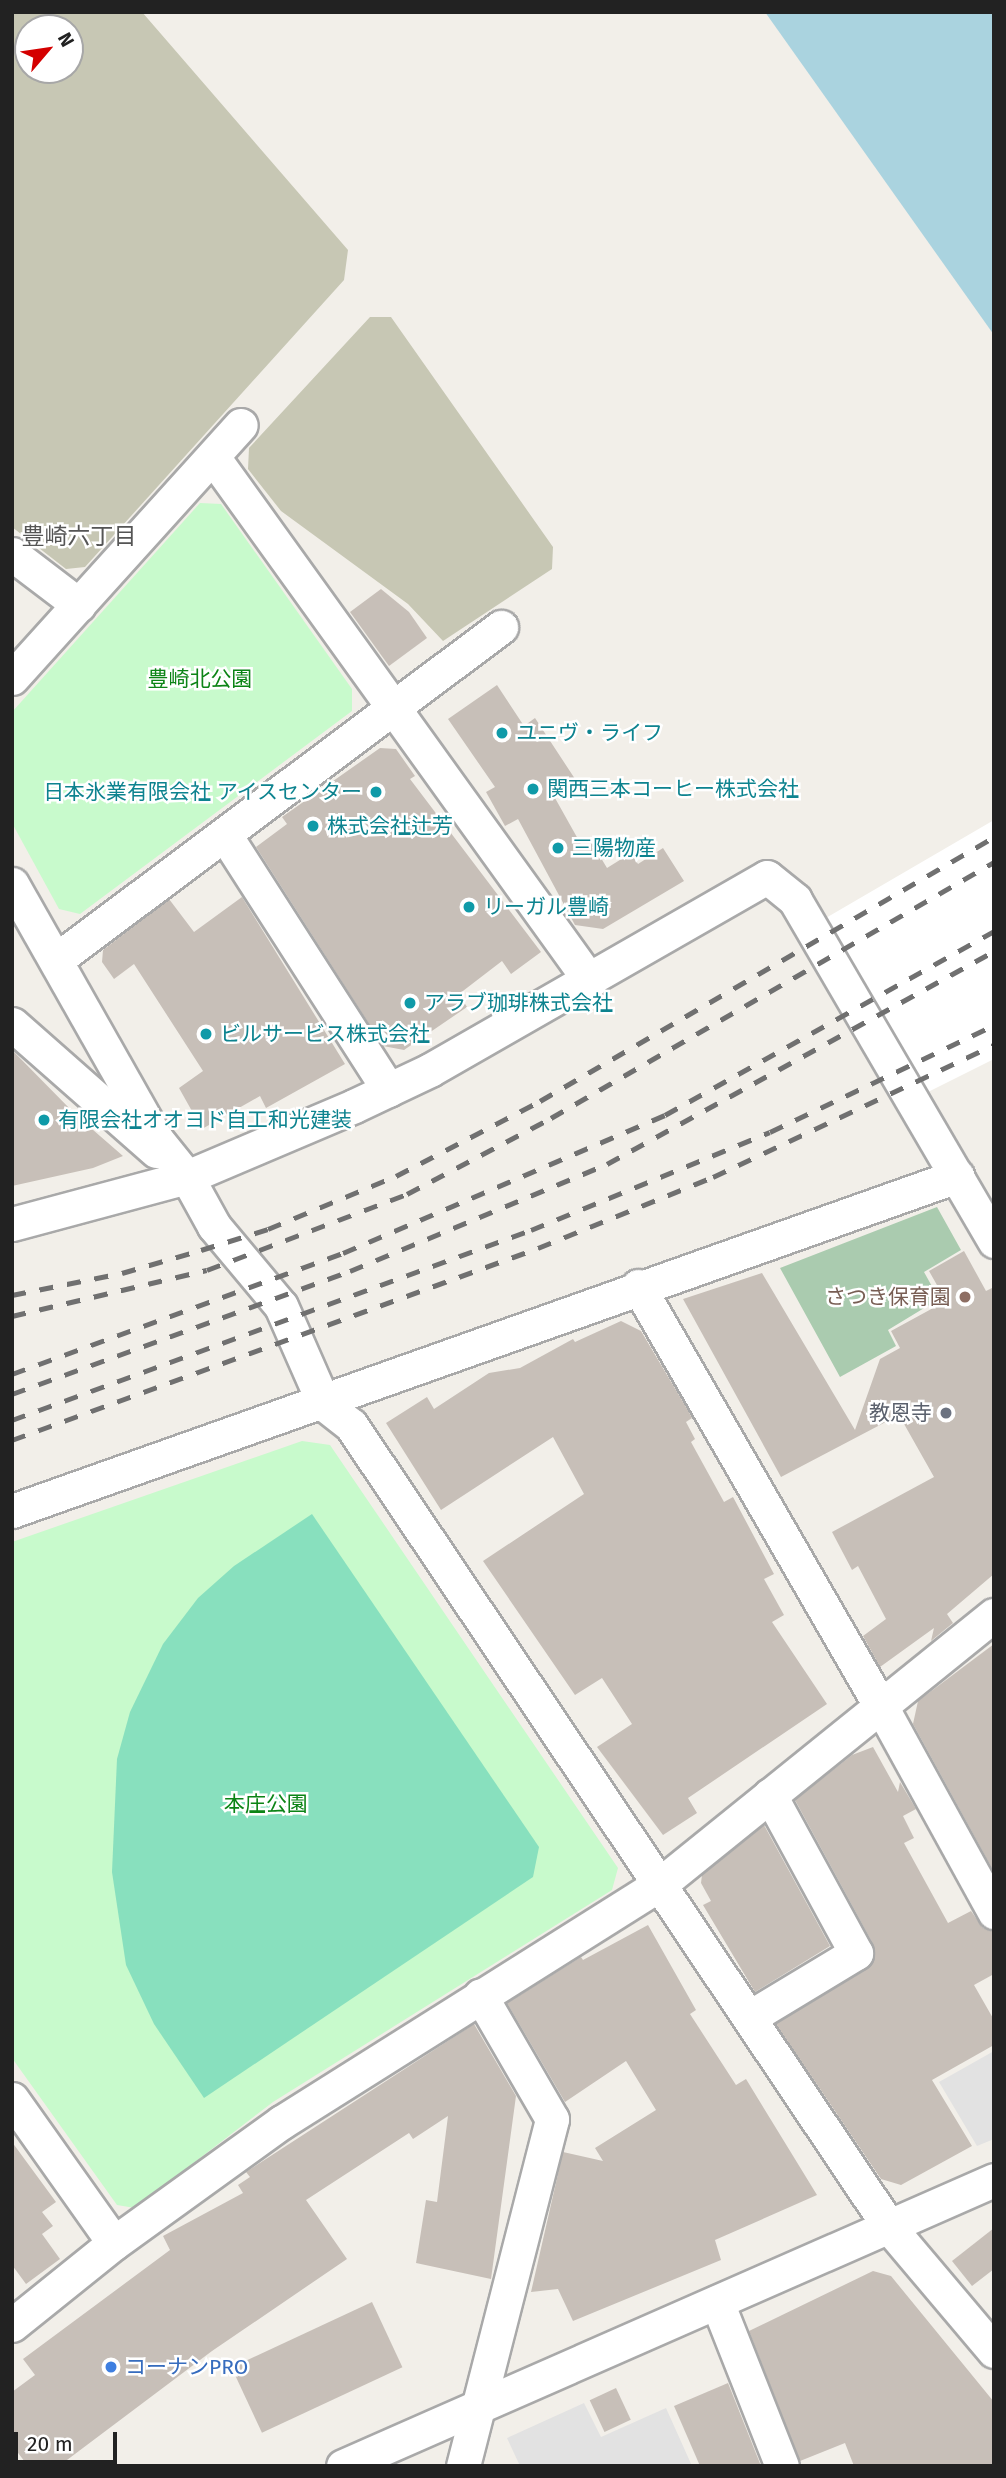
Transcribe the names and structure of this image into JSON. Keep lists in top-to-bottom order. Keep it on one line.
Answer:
{"districts":["豊崎六丁目"],"parks":["豊崎北公園","本庄公園"],"places":["ユニヴ・ライフ","関西三本コーヒー株式会社","日本氷業有限会社 アイスセンター","株式会社辻芳","三陽物産","リーガル豊崎","アラブ珈琲株式会社","ビルサービス株式会社","有限会社オオヨド自工和光建装","さつき保育園","教恩寺","コーナンPRO"],"scale_bar":"20 m","north":"top right"}
